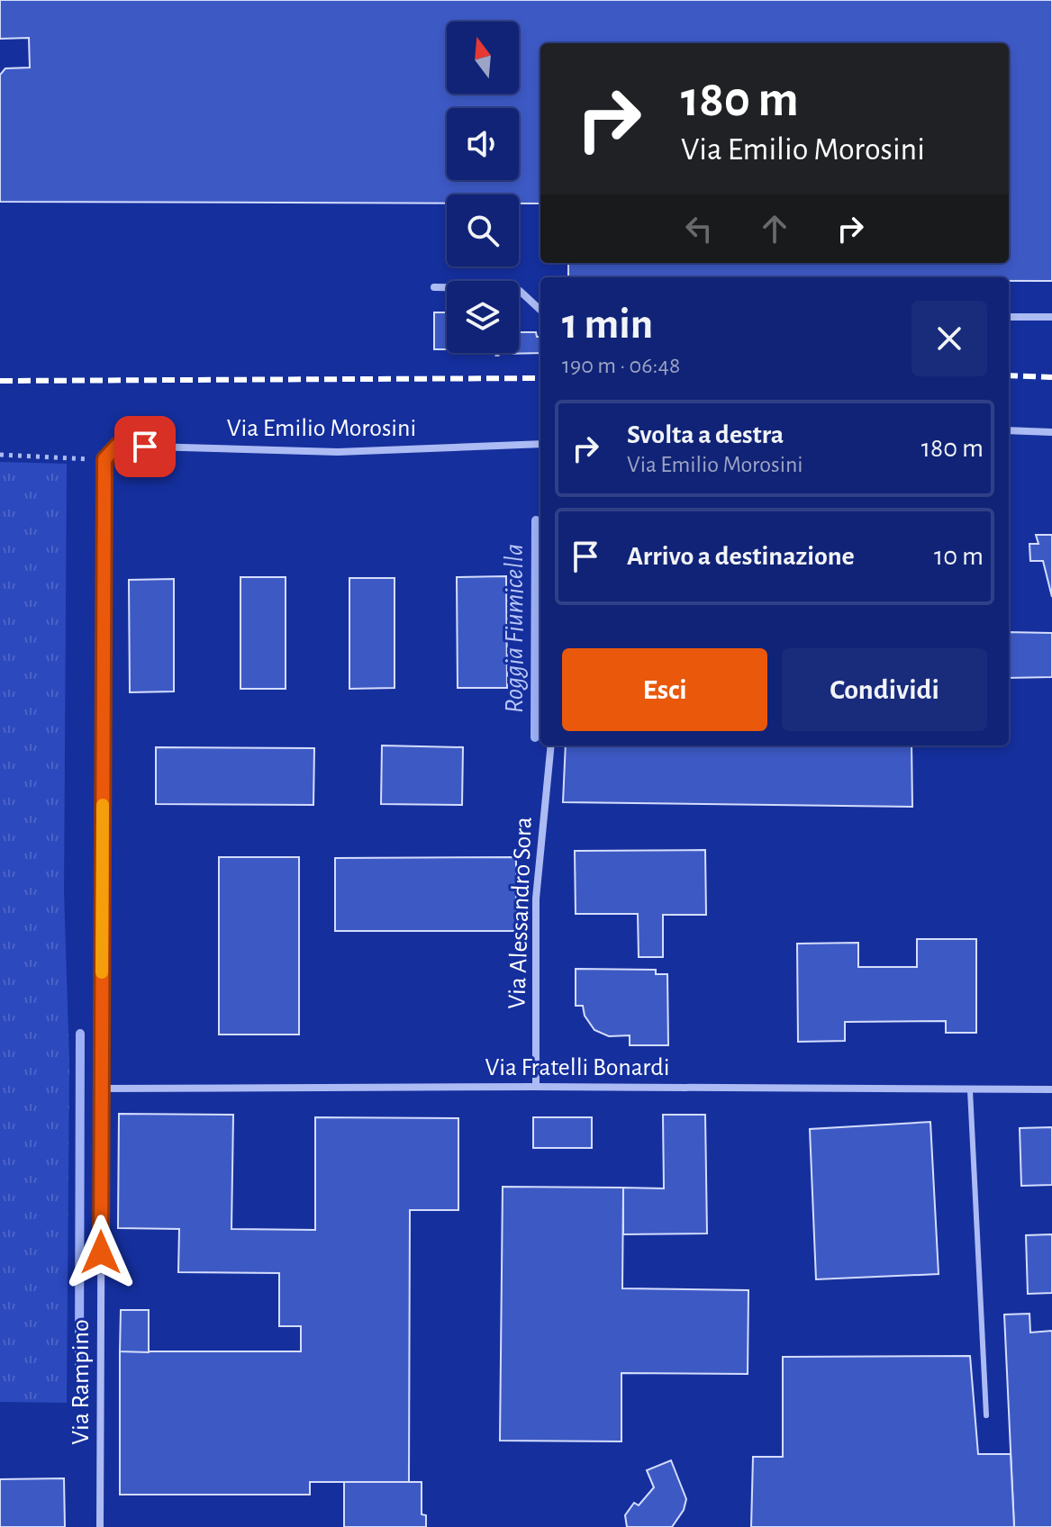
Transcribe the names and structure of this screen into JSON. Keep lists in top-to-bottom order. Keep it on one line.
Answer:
{"streets":{"street":["Via Emilio Morosini","Via Alessandro Sora","Via Fratelli Bonardi","Via Rampino"]},"crossings":[["Via Emilio Morosini","Via Rampino"],["Via Alessandro Sora","Via Fratelli Bonardi"],["Via Fratelli Bonardi","Via Rampino"]],"water":["Roggia Fiumicella"],"north":"top","page":{"turn":["180 m","Via Emilio Morosini"],"heading":["1 min","190 m · 06:48"],"list":[{"name":"Svolta a destra","note":"Via Emilio Morosini","value":"180 m"},{"name":"Arrivo a destinazione","value":"10 m"}],"buttons":["Esci","Condividi"]}}
